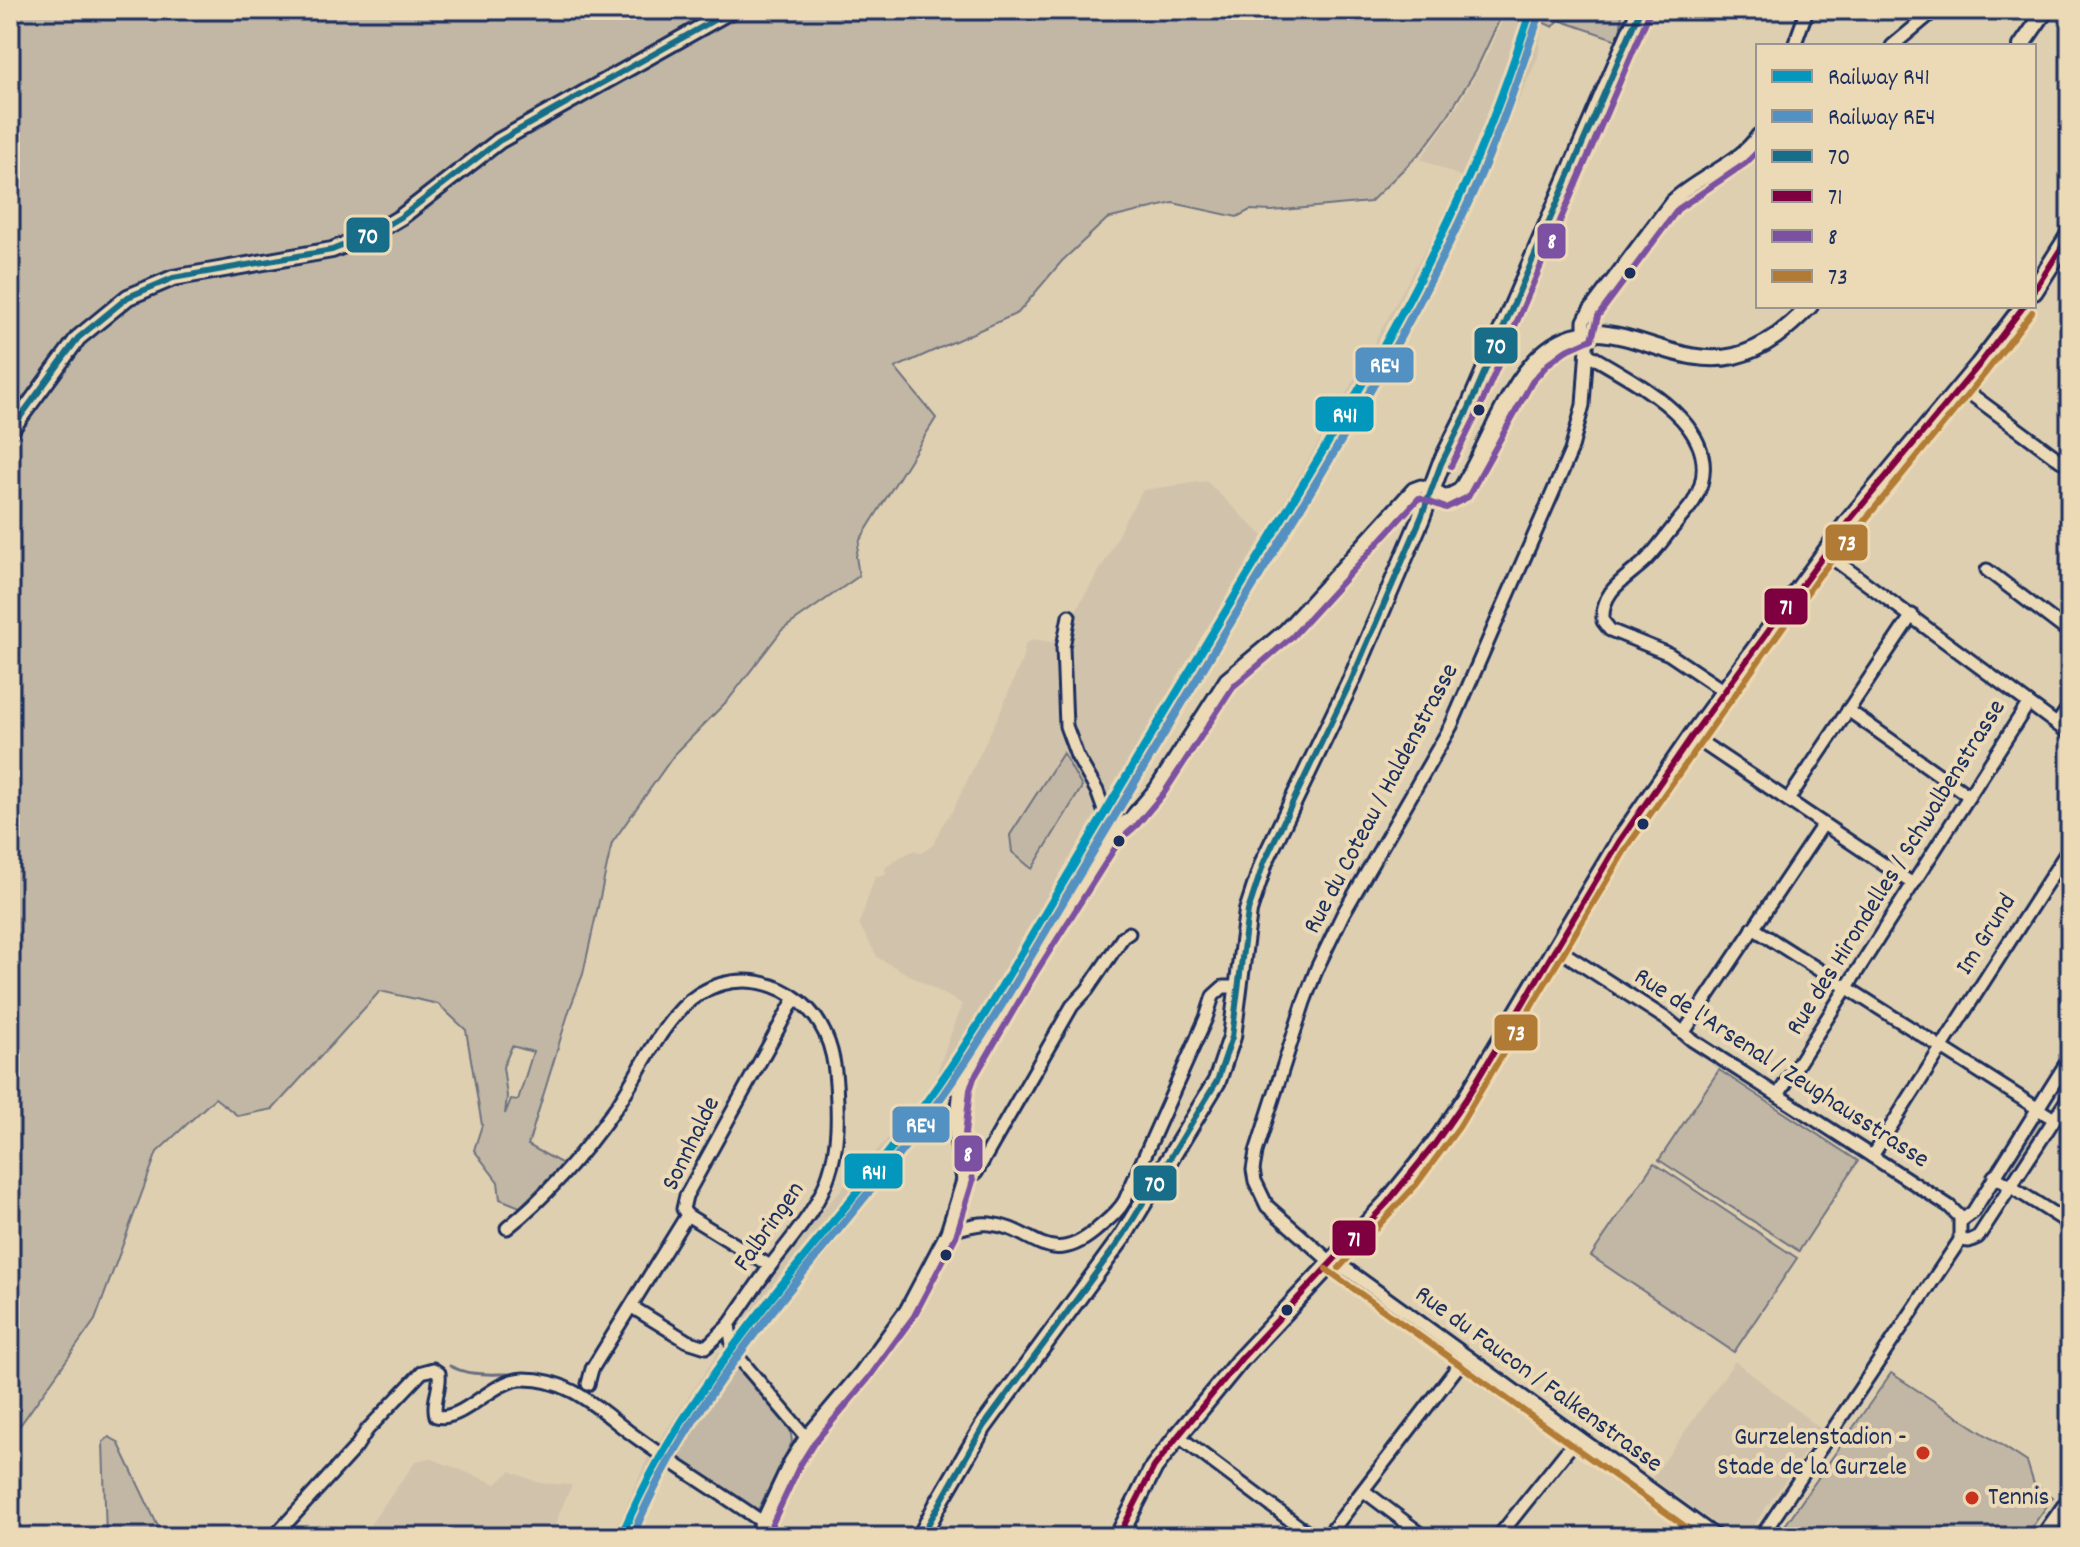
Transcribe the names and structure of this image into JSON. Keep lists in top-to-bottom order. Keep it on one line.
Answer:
{"streets":{"street":["Rue du Coteau / Haldenstrasse","Rue des Hirondelles / Schwalbenstrasse","Im Grund","Rue de l'Arsenal / Zeughausstrasse","Sonnhalde","Falbringen","Rue du Faucon / Falkenstrasse"]},"crossings":[["Rue du Coteau / Haldenstrasse","Rue du Faucon / Falkenstrasse"],["Rue des Hirondelles / Schwalbenstrasse","Rue de l'Arsenal / Zeughausstrasse"],["Im Grund","Rue de l'Arsenal / Zeughausstrasse"],["Sonnhalde","Falbringen"]],"places":["Gurzelenstadion - Stade de la Gurzele","Tennis"],"lines":["rail line R41","transit line 70","rail line RE4","transit line 8","transit line 71","transit line 73"],"legend":["Railway R41","Railway RE4","70","71","8","73"]}
